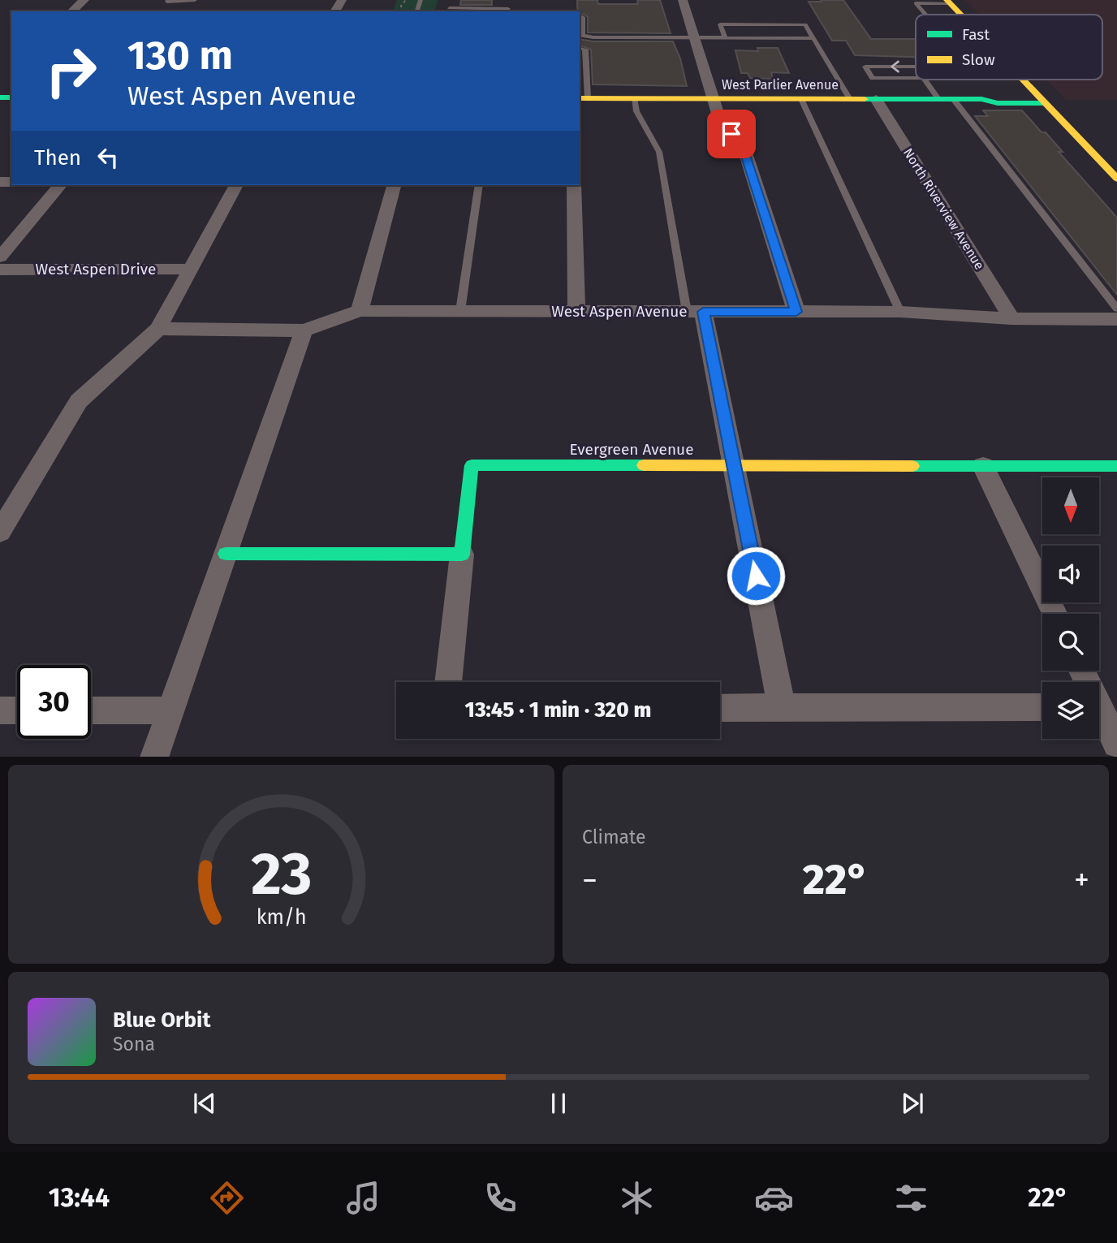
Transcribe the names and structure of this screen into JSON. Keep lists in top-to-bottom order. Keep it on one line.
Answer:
{"streets":{"street":["West Parlier Avenue","North Riverview Avenue","West Aspen Drive","West Aspen Avenue","Evergreen Avenue"]},"crossings":[["West Parlier Avenue","North Riverview Avenue"],["North Riverview Avenue","West Aspen Avenue"]],"legend":["Fast","Slow"],"north":"bottom","page":{"turn":["130 m","West Aspen Avenue"],"then":"Then","limit":"30","trip":"13:45 · 1 min · 320 m","tile":"Climate","heat":["−","22°","+"],"song":["Blue Orbit","Sona"],"tabs":["13:44","22°"],"gauge":["23","km/h"]}}
